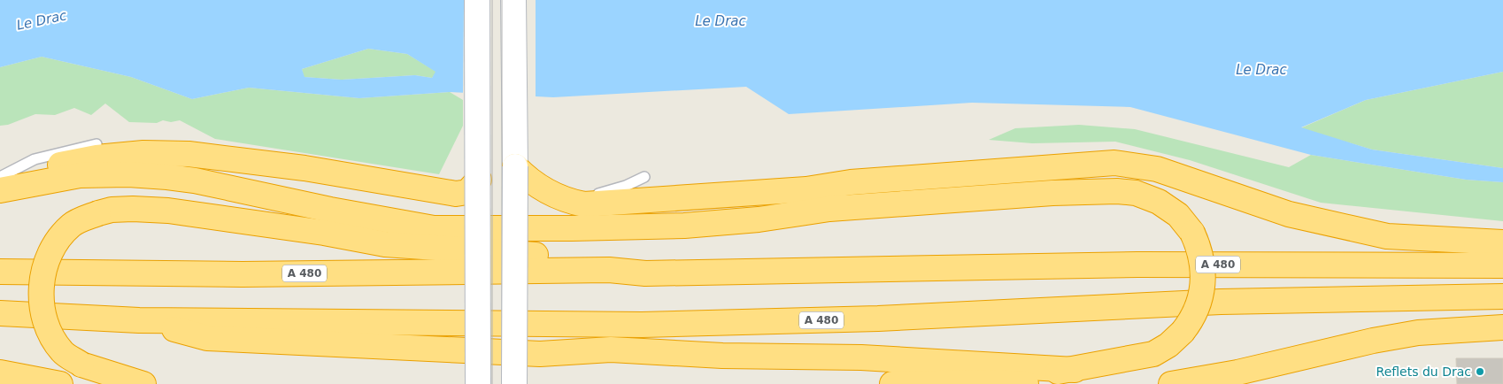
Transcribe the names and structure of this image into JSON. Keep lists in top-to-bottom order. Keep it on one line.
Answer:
{"streets":{"highway":["A 480"]},"water":["Le Drac"],"places":["Reflets du Drac"]}
